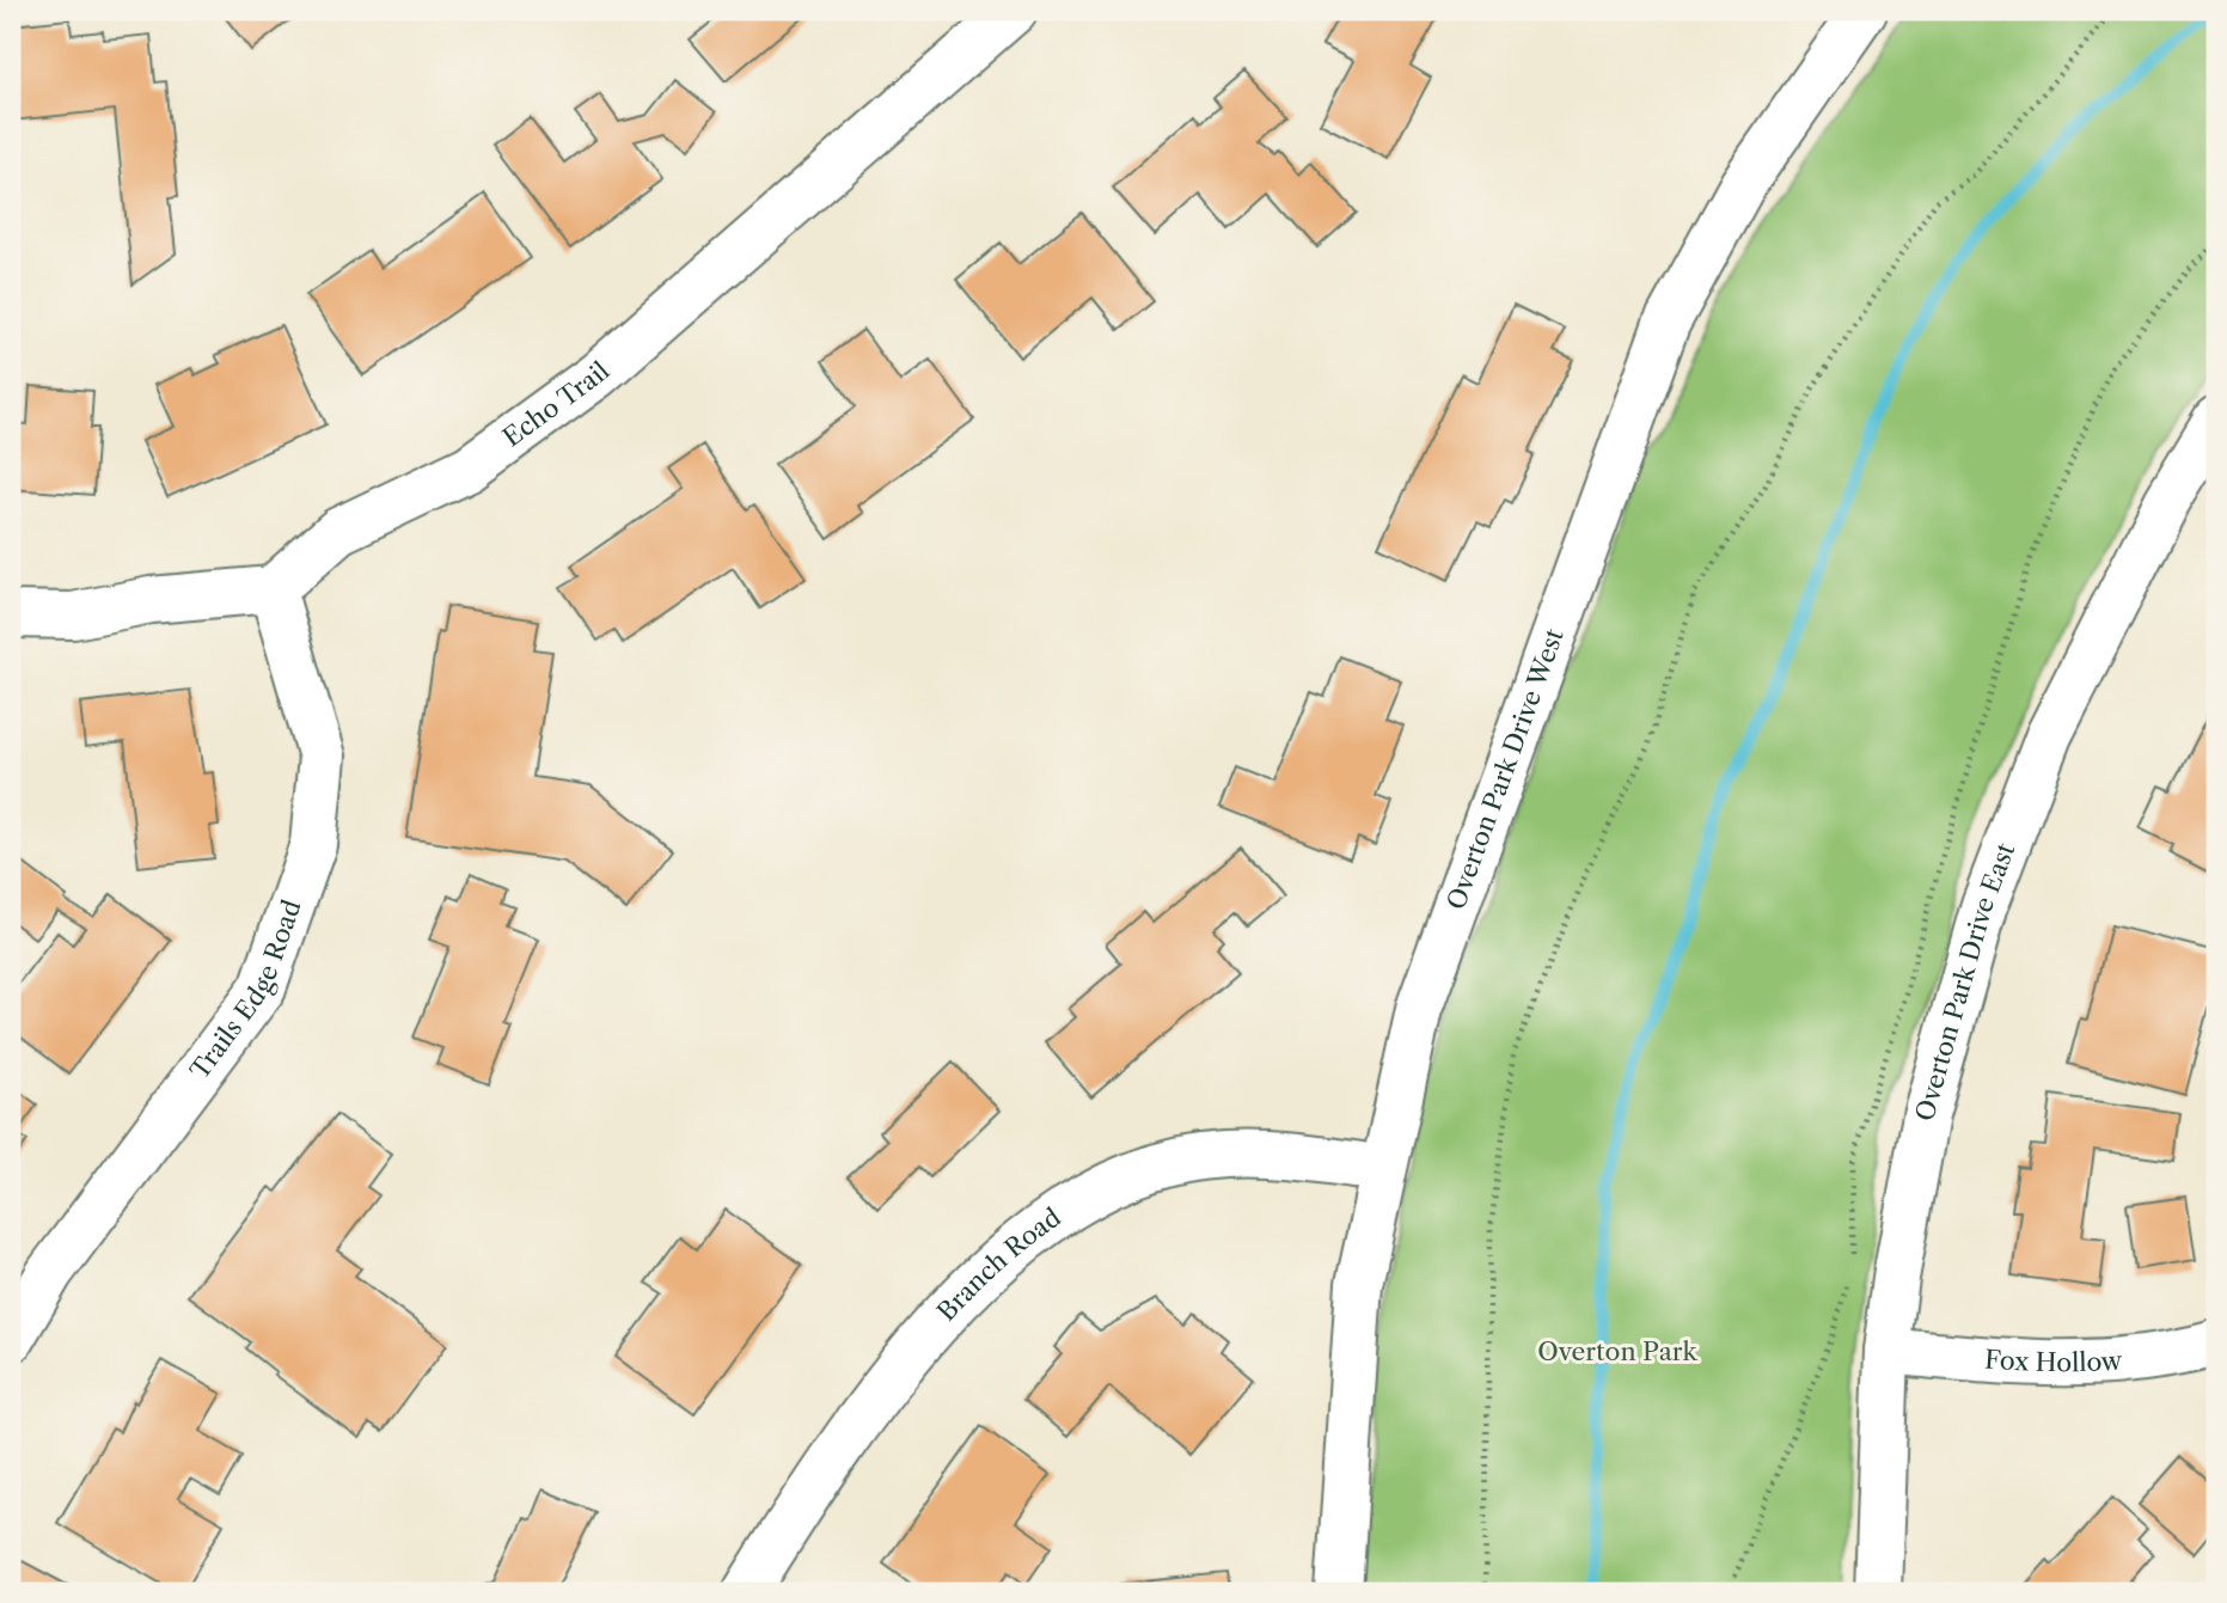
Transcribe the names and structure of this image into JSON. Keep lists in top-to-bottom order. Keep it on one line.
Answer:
{"streets":{"street":["Echo Trail","Overton Park Drive West","Overton Park Drive East","Trails Edge Road","Branch Road","Fox Hollow"]},"crossings":[["Echo Trail","Trails Edge Road"],["Overton Park Drive West","Branch Road"],["Overton Park Drive East","Fox Hollow"]],"parks":["Overton Park"]}
